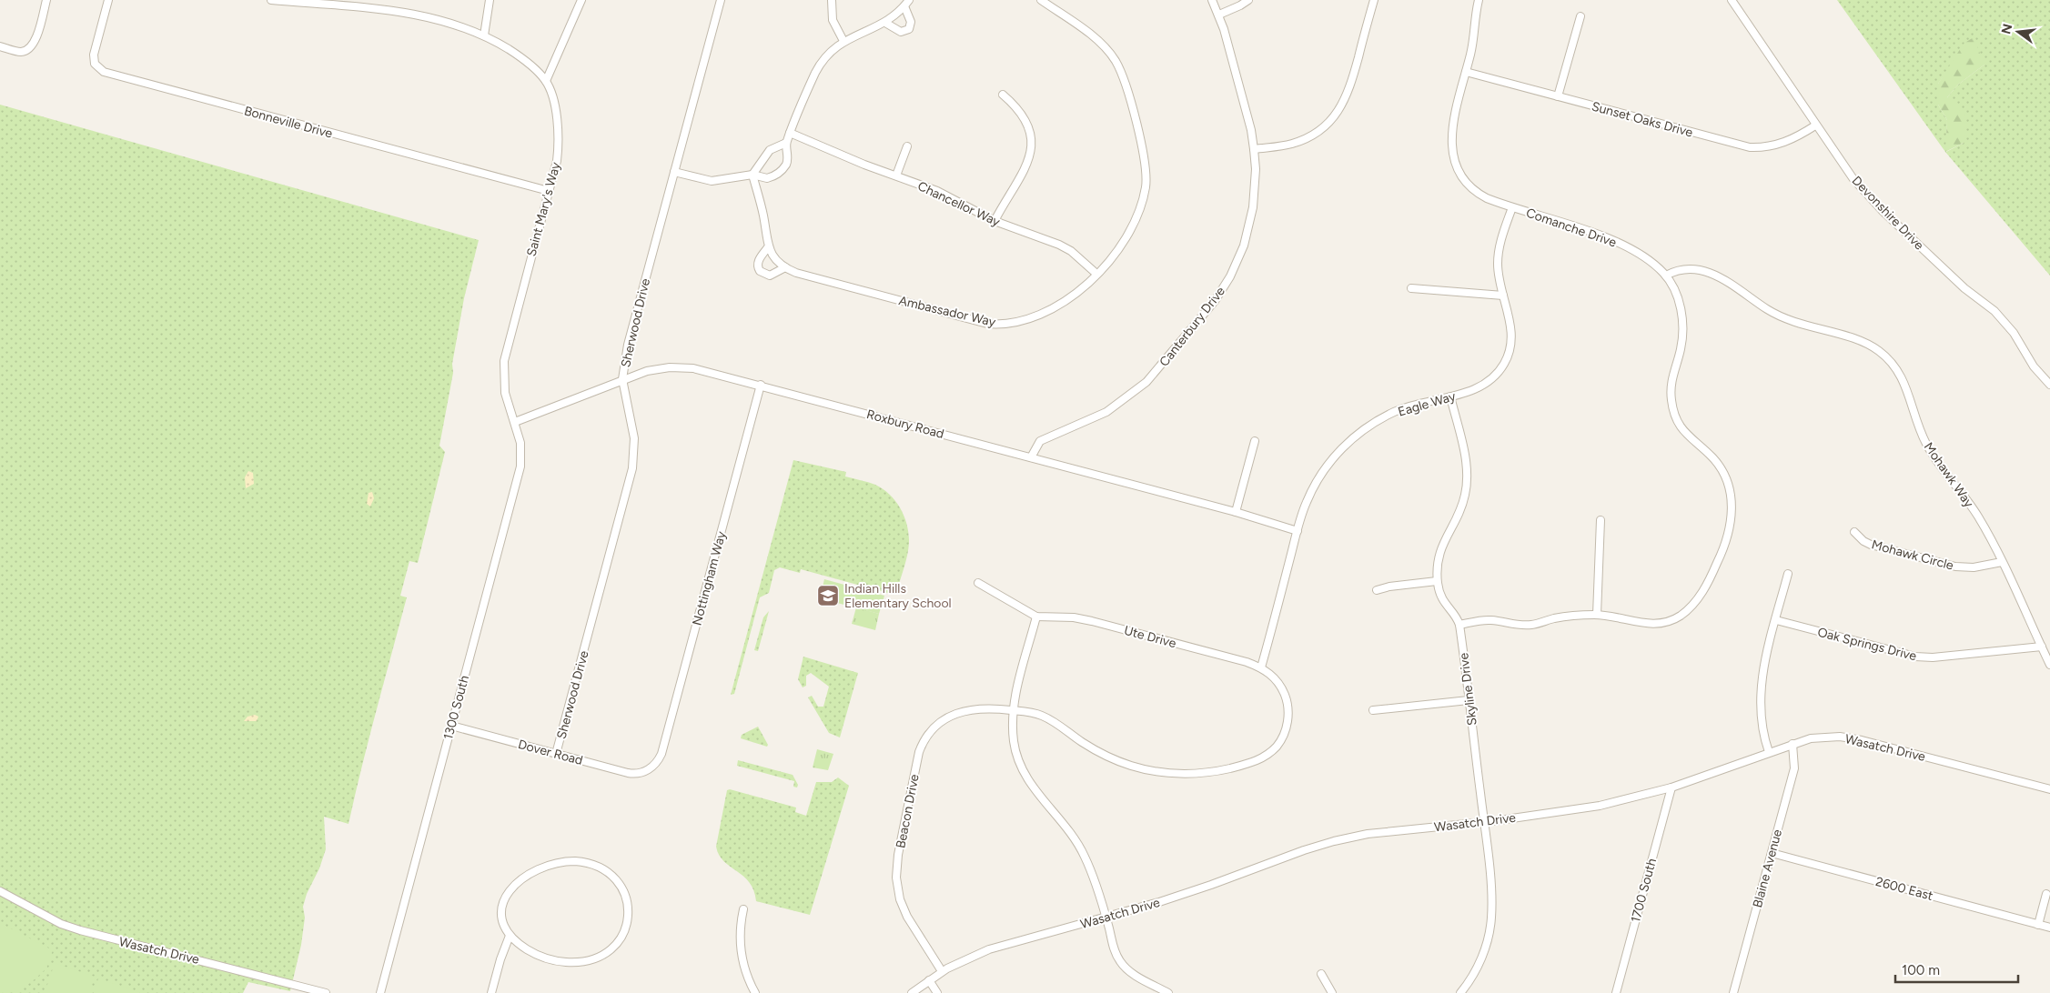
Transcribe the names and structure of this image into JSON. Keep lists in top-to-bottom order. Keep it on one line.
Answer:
{"streets":{"street":["Sunset Oaks Drive","Bonneville Drive","Chancellor Way","Saint Mary's Way","Devonshire Drive","Comanche Drive","Ambassador Way","Sherwood Drive","Canterbury Drive","Eagle Way","Roxbury Road","Mohawk Way","Mohawk Circle","Nottingham Way","Ute Drive","Oak Springs Drive","Skyline Drive","1300 South","Wasatch Drive","Dover Road","Beacon Drive","Blaine Avenue","2600 East","1700 South"]},"crossings":[["Sunset Oaks Drive","Devonshire Drive"],["Sunset Oaks Drive","Comanche Drive"],["Bonneville Drive","Saint Mary's Way"],["Chancellor Way","Ambassador Way"],["Saint Mary's Way","Roxbury Road"],["Saint Mary's Way","1300 South"],["Comanche Drive","Eagle Way"],["Comanche Drive","Mohawk Way"],["Comanche Drive","Skyline Drive"],["Sherwood Drive","Roxbury Road"],["Sherwood Drive","Dover Road"],["Canterbury Drive","Roxbury Road"],["Eagle Way","Roxbury Road"],["Eagle Way","Ute Drive"],["Eagle Way","Skyline Drive"],["Eagle Way","Beacon Drive"],["Roxbury Road","Nottingham Way"],["Roxbury Road","1300 South"],["Mohawk Way","Mohawk Circle"],["Mohawk Way","Oak Springs Drive"],["Nottingham Way","Dover Road"],["Ute Drive","Beacon Drive"],["Skyline Drive","Wasatch Drive"],["1300 South","Dover Road"],["Wasatch Drive","Beacon Drive"],["Wasatch Drive","Blaine Avenue"],["Wasatch Drive","1700 South"],["Blaine Avenue","2600 East"]],"places":{"school or university":["Indian Hills Elementary School"]},"scale_bar":"100 m","north":"left"}
